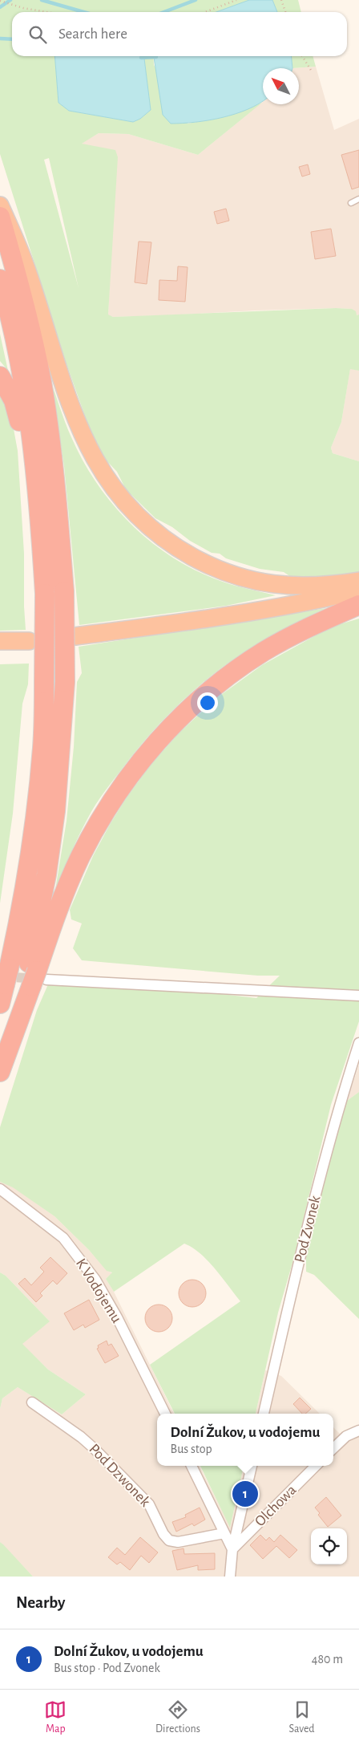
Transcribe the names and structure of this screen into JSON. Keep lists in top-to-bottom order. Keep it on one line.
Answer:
{"streets":{"street":["Pod Zvonek","K Vodojemu","Pod Dzwonek","Olchowa"]},"north":"top left","page":{"search":"Search here","popup":["Dolní Žukov, u vodojemu","Bus stop"],"pins":"1","heading":"Nearby","list":[{"mark":"1","name":"Dolní Žukov, u vodojemu","note":"Bus stop · Pod Zvonek","value":"480 m"}],"nav":["Map","Directions","Saved"]}}
